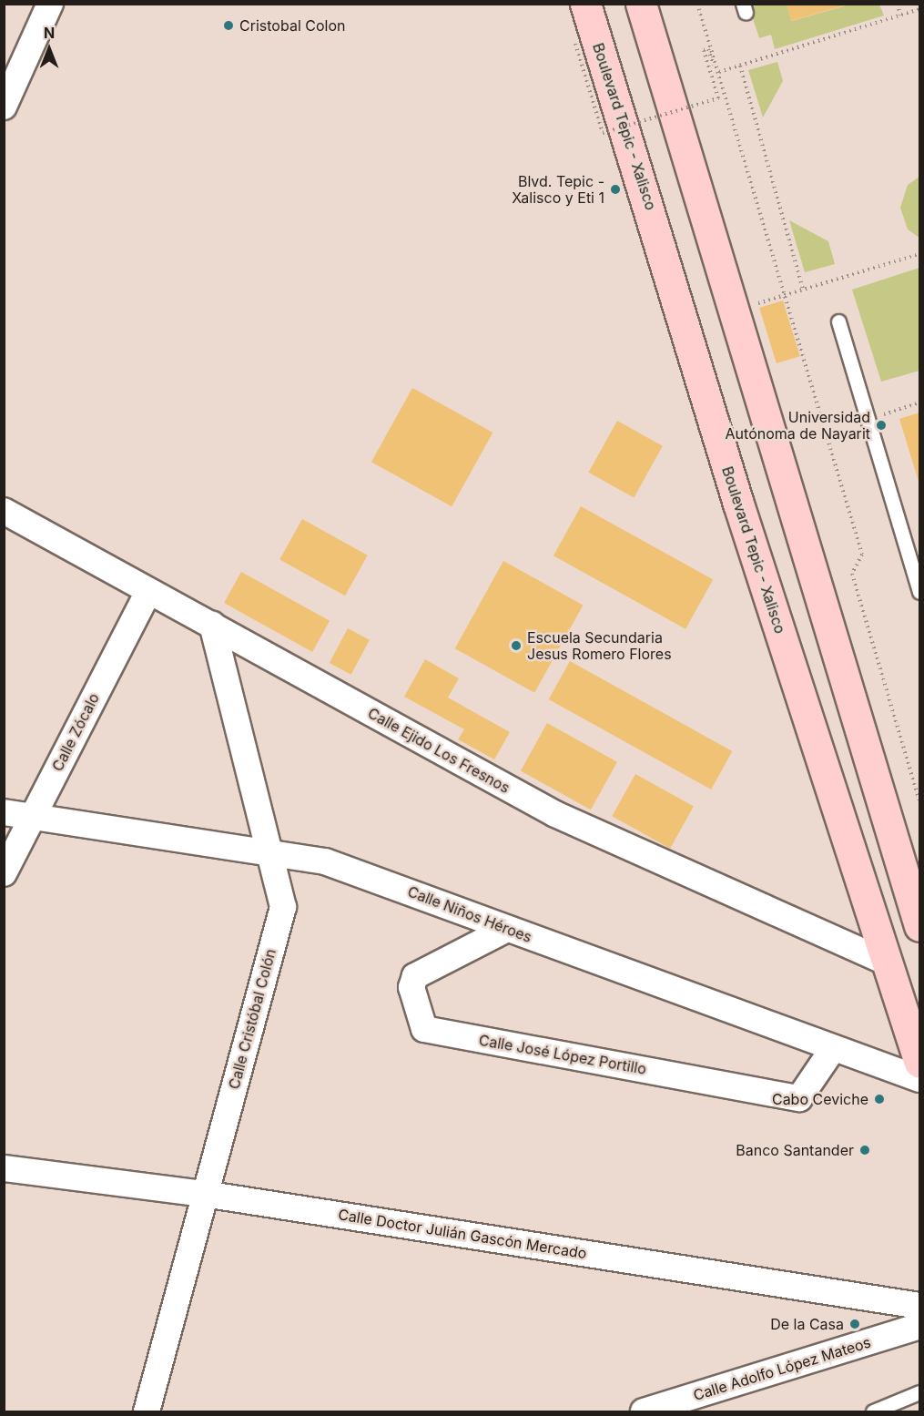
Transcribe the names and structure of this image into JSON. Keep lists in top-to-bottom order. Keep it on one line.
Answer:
{"streets":{"main road":["Boulevard Tepic - Xalisco"],"street":["Calle Zócalo","Calle Ejido Los Fresnos","Calle Niños Héroes","Calle Cristóbal Colón","Calle José López Portillo","Calle Doctor Julián Gascón Mercado","Calle Adolfo López Mateos"]},"crossings":[["Boulevard Tepic - Xalisco","Calle Ejido Los Fresnos"],["Calle Zócalo","Calle Ejido Los Fresnos"],["Calle Zócalo","Calle Niños Héroes"],["Calle Ejido Los Fresnos","Calle Cristóbal Colón"],["Calle Niños Héroes","Calle Cristóbal Colón"],["Calle Niños Héroes","Calle José López Portillo"],["Calle Cristóbal Colón","Calle Doctor Julián Gascón Mercado"]],"places":["Cristobal Colon","Blvd. Tepic - Xalisco y Eti 1","Universidad Autónoma de Nayarit","Escuela Secundaria Jesus Romero Flores","Cabo Ceviche","Banco Santander","De la Casa"],"north":"top"}
